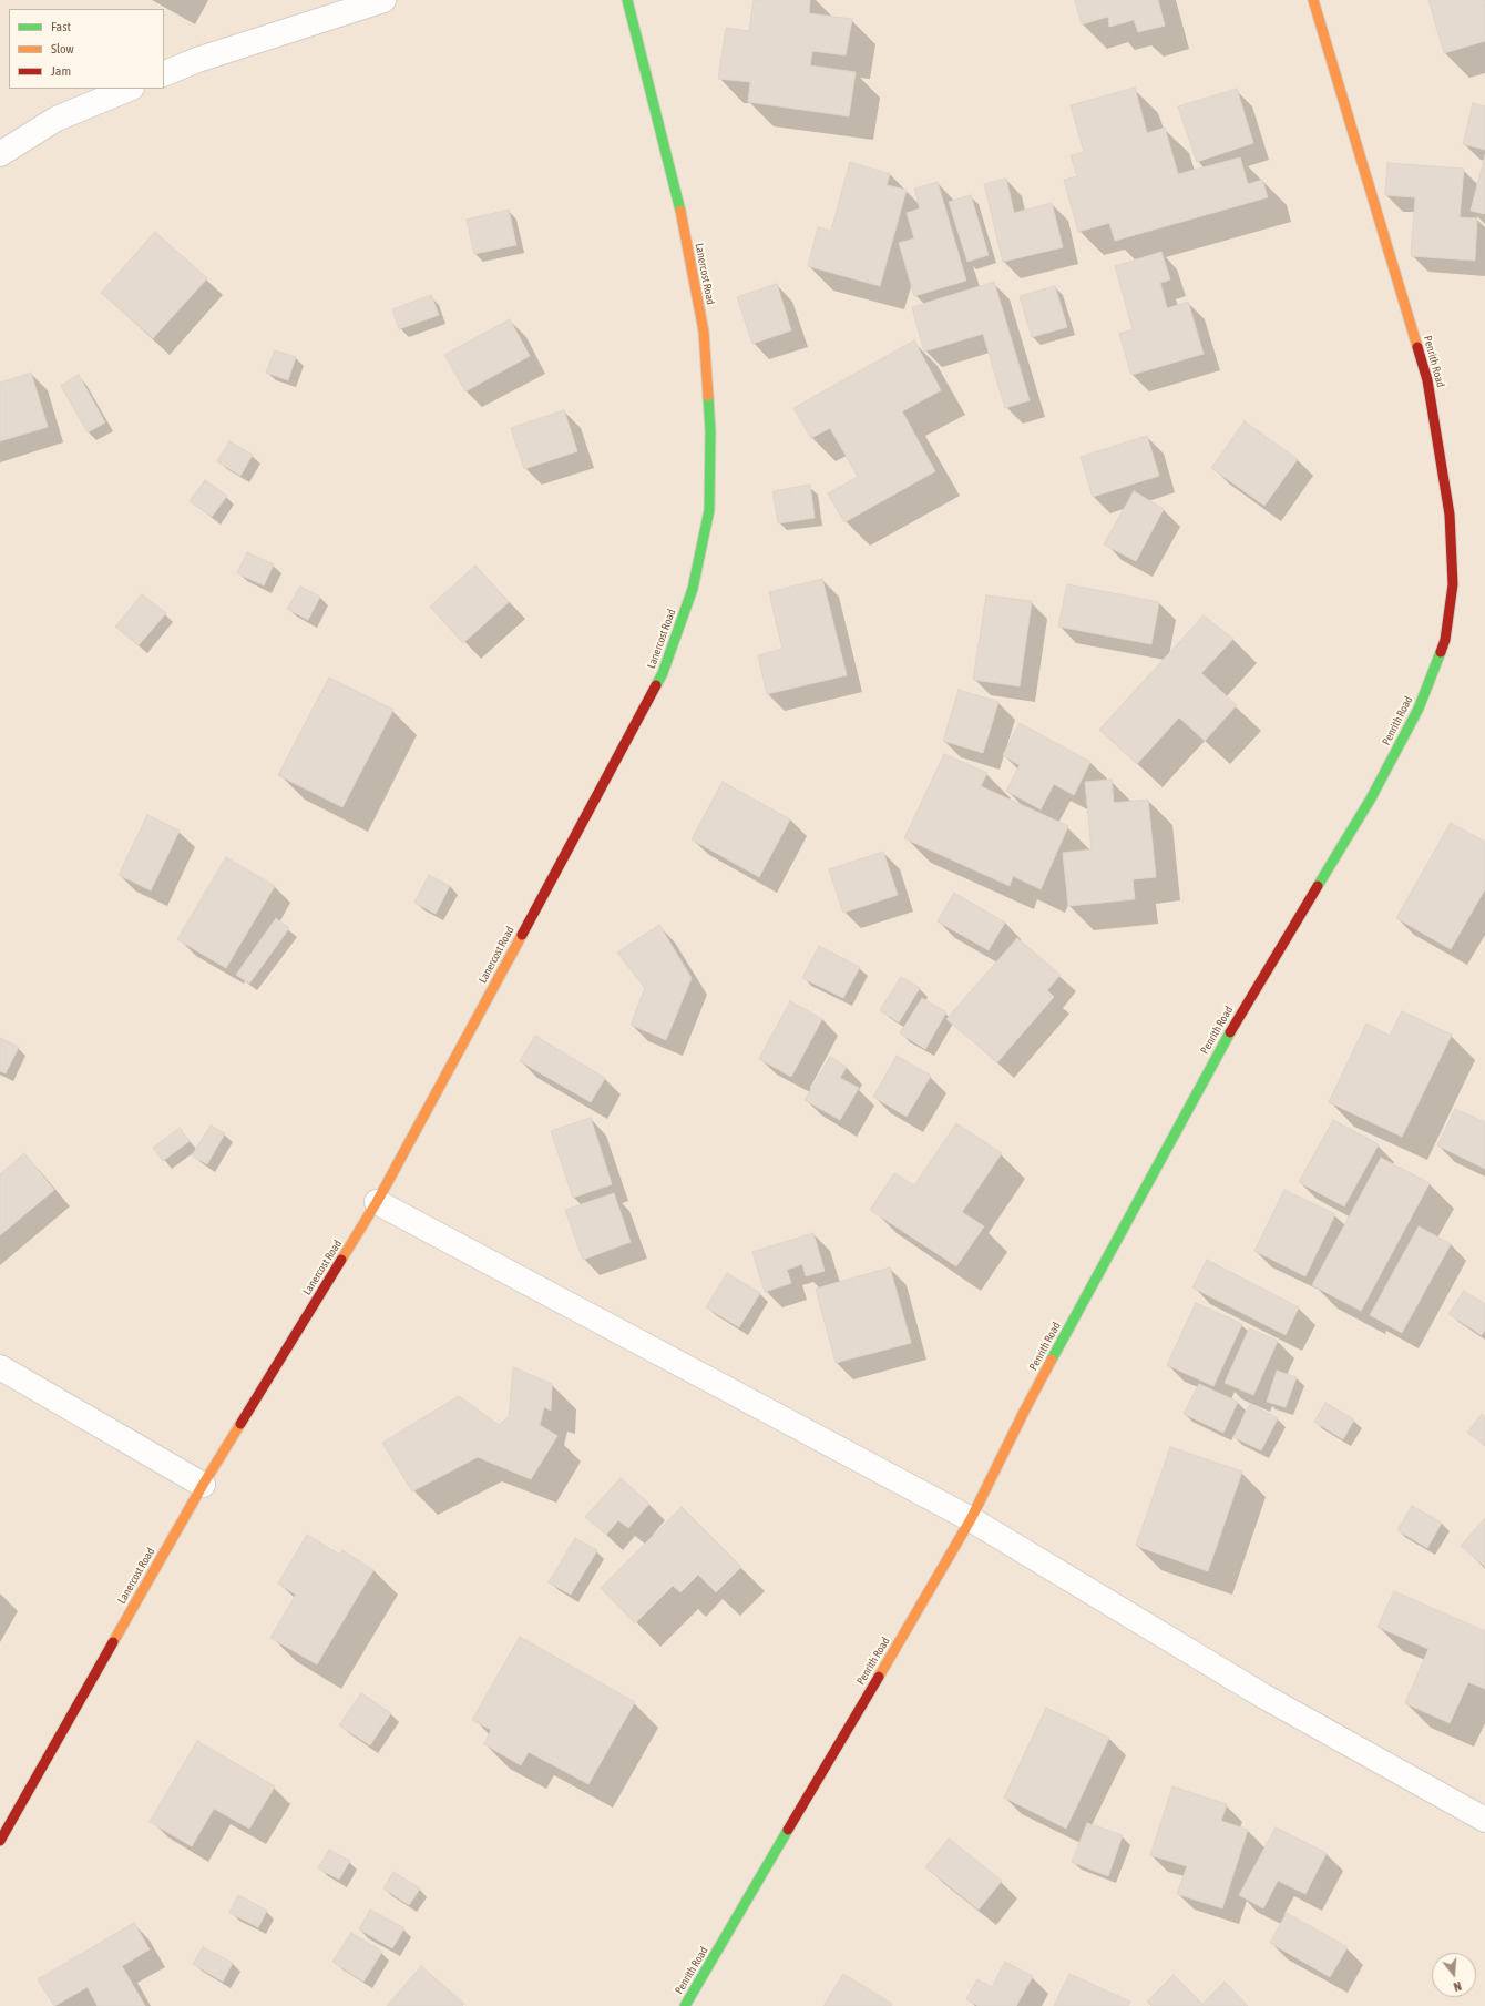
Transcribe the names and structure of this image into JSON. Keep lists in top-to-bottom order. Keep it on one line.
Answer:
{"streets":{"street":["Lanercost Road","Penrith Road"]},"legend":["Fast","Slow","Jam"],"north":"bottom"}
